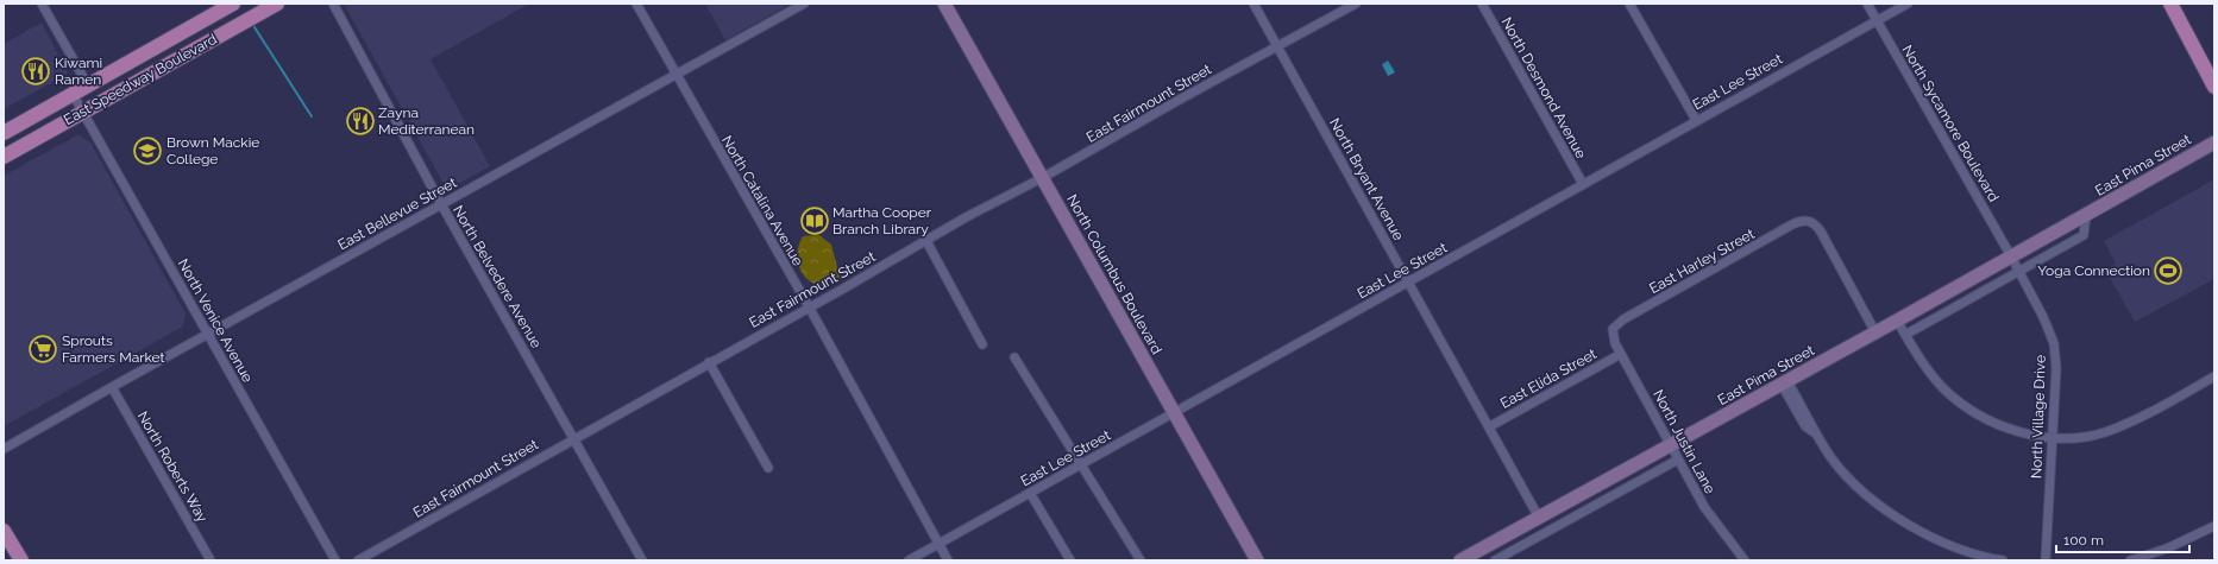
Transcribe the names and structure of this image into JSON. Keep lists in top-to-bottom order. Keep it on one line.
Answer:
{"streets":{"main road":["East Speedway Boulevard"],"street":["East Lee Street","North Desmond Avenue","East Fairmount Street","North Sycamore Boulevard","East Pima Street","North Bryant Avenue","North Catalina Avenue","East Bellevue Street","East Harley Street","North Columbus Boulevard","North Belvedere Avenue","North Venice Avenue","East Elida Street","North Village Drive","North Justin Lane","North Roberts Way"]},"crossings":[["East Speedway Boulevard","North Venice Avenue"],["East Lee Street","North Desmond Avenue"],["East Lee Street","North Sycamore Boulevard"],["East Lee Street","North Bryant Avenue"],["East Lee Street","North Catalina Avenue"],["East Lee Street","North Columbus Boulevard"],["East Fairmount Street","North Bryant Avenue"],["East Fairmount Street","North Catalina Avenue"],["East Fairmount Street","North Columbus Boulevard"],["East Fairmount Street","North Belvedere Avenue"],["North Sycamore Boulevard","East Pima Street"],["North Sycamore Boulevard","North Village Drive"],["East Pima Street","North Bryant Avenue"],["East Pima Street","East Harley Street"],["East Pima Street","North Village Drive"],["East Pima Street","North Justin Lane"],["North Bryant Avenue","East Elida Street"],["North Catalina Avenue","East Bellevue Street"],["East Bellevue Street","North Belvedere Avenue"],["East Bellevue Street","North Venice Avenue"],["East Bellevue Street","North Roberts Way"],["East Harley Street","North Justin Lane"],["East Elida Street","North Justin Lane"]],"places":{"restaurant":["Kiwami Ramen","Zayna Mediterranean"],"school or university":["Brown Mackie College"],"library":["Martha Cooper Branch Library"],"sports":["Yoga Connection"],"supermarket":["Sprouts Farmers Market"]},"scale_bar":"100 m"}
